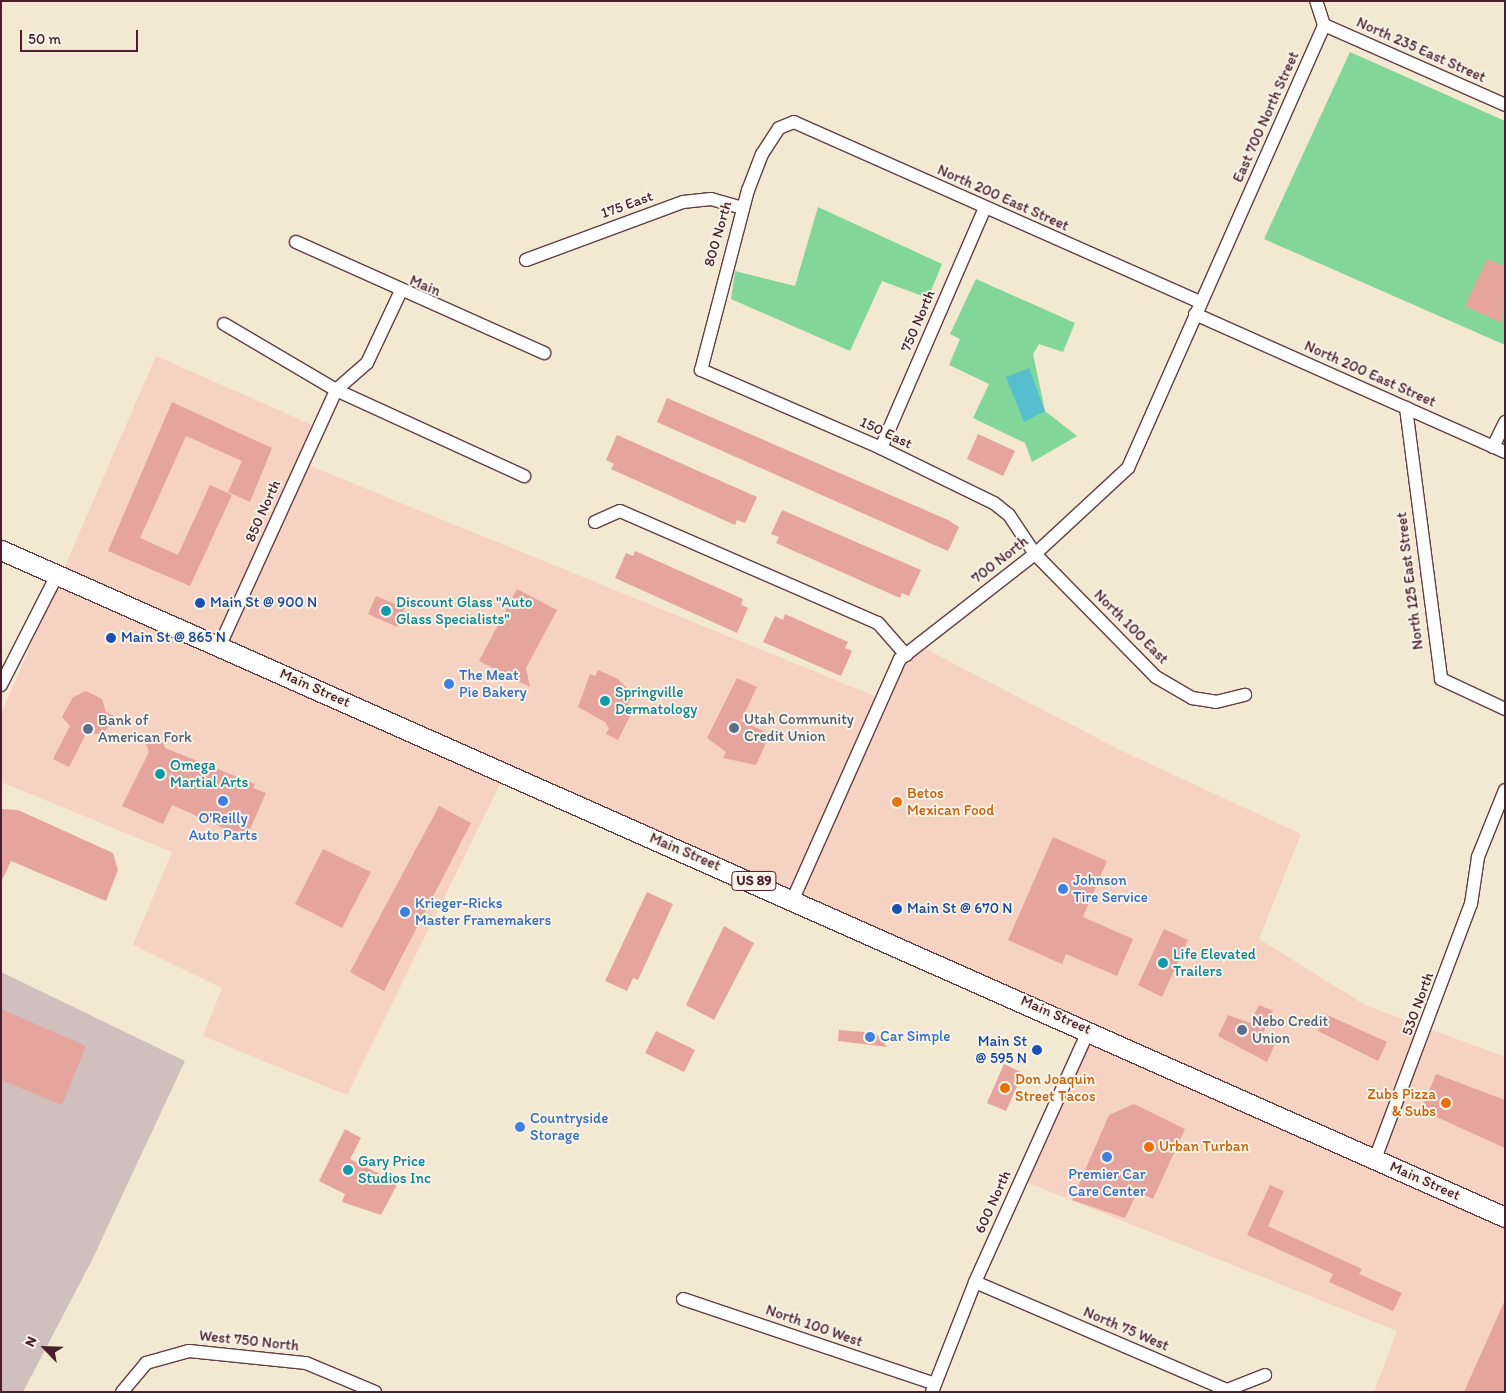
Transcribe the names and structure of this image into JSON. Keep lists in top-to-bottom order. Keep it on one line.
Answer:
{"streets":{"main road":["Main Street","US 89"],"street":["North 235 East Street","East 700 North Street","North 200 East Street","175 East","800 North","Main","750 North","150 East","850 North","700 North","North 125 East Street","North 100 East","530 North","600 North","North 100 West","North 75 West","West 750 North"]},"crossings":[["North 235 East Street","East 700 North Street"],["East 700 North Street","700 North"],["North 200 East Street","800 North"],["North 200 East Street","750 North"],["North 200 East Street","700 North"],["North 200 East Street","North 125 East Street"],["175 East","800 North"],["800 North","150 East"],["750 North","150 East"],["150 East","700 North"],["150 East","North 100 East"],["850 North","Main Street"],["700 North","North 100 East"],["700 North","Main Street"],["Main Street","530 North"],["Main Street","600 North"],["600 North","North 100 West"],["600 North","North 75 West"]],"places":["Main St @ 900 N","Discount Glass \"Auto Glass Specialists\"","Main St @ 865 N","The Meat Pie Bakery","Springville Dermatology","Utah Community Credit Union","Bank of American Fork","Omega Martial Arts","O'Reilly Auto Parts","Betos Mexican Food","Johnson Tire Service","Main St @ 670 N","Krieger-Ricks Master Framemakers","Life Elevated Trailers","Nebo Credit Union","Car Simple","Main St @ 595 N","Don Joaquin Street Tacos","Zubs Pizza & Subs","Countryside Storage","Urban Turban","Premier Car Care Center","Gary Price Studios Inc"],"scale_bar":"50 m","north":"top left"}
